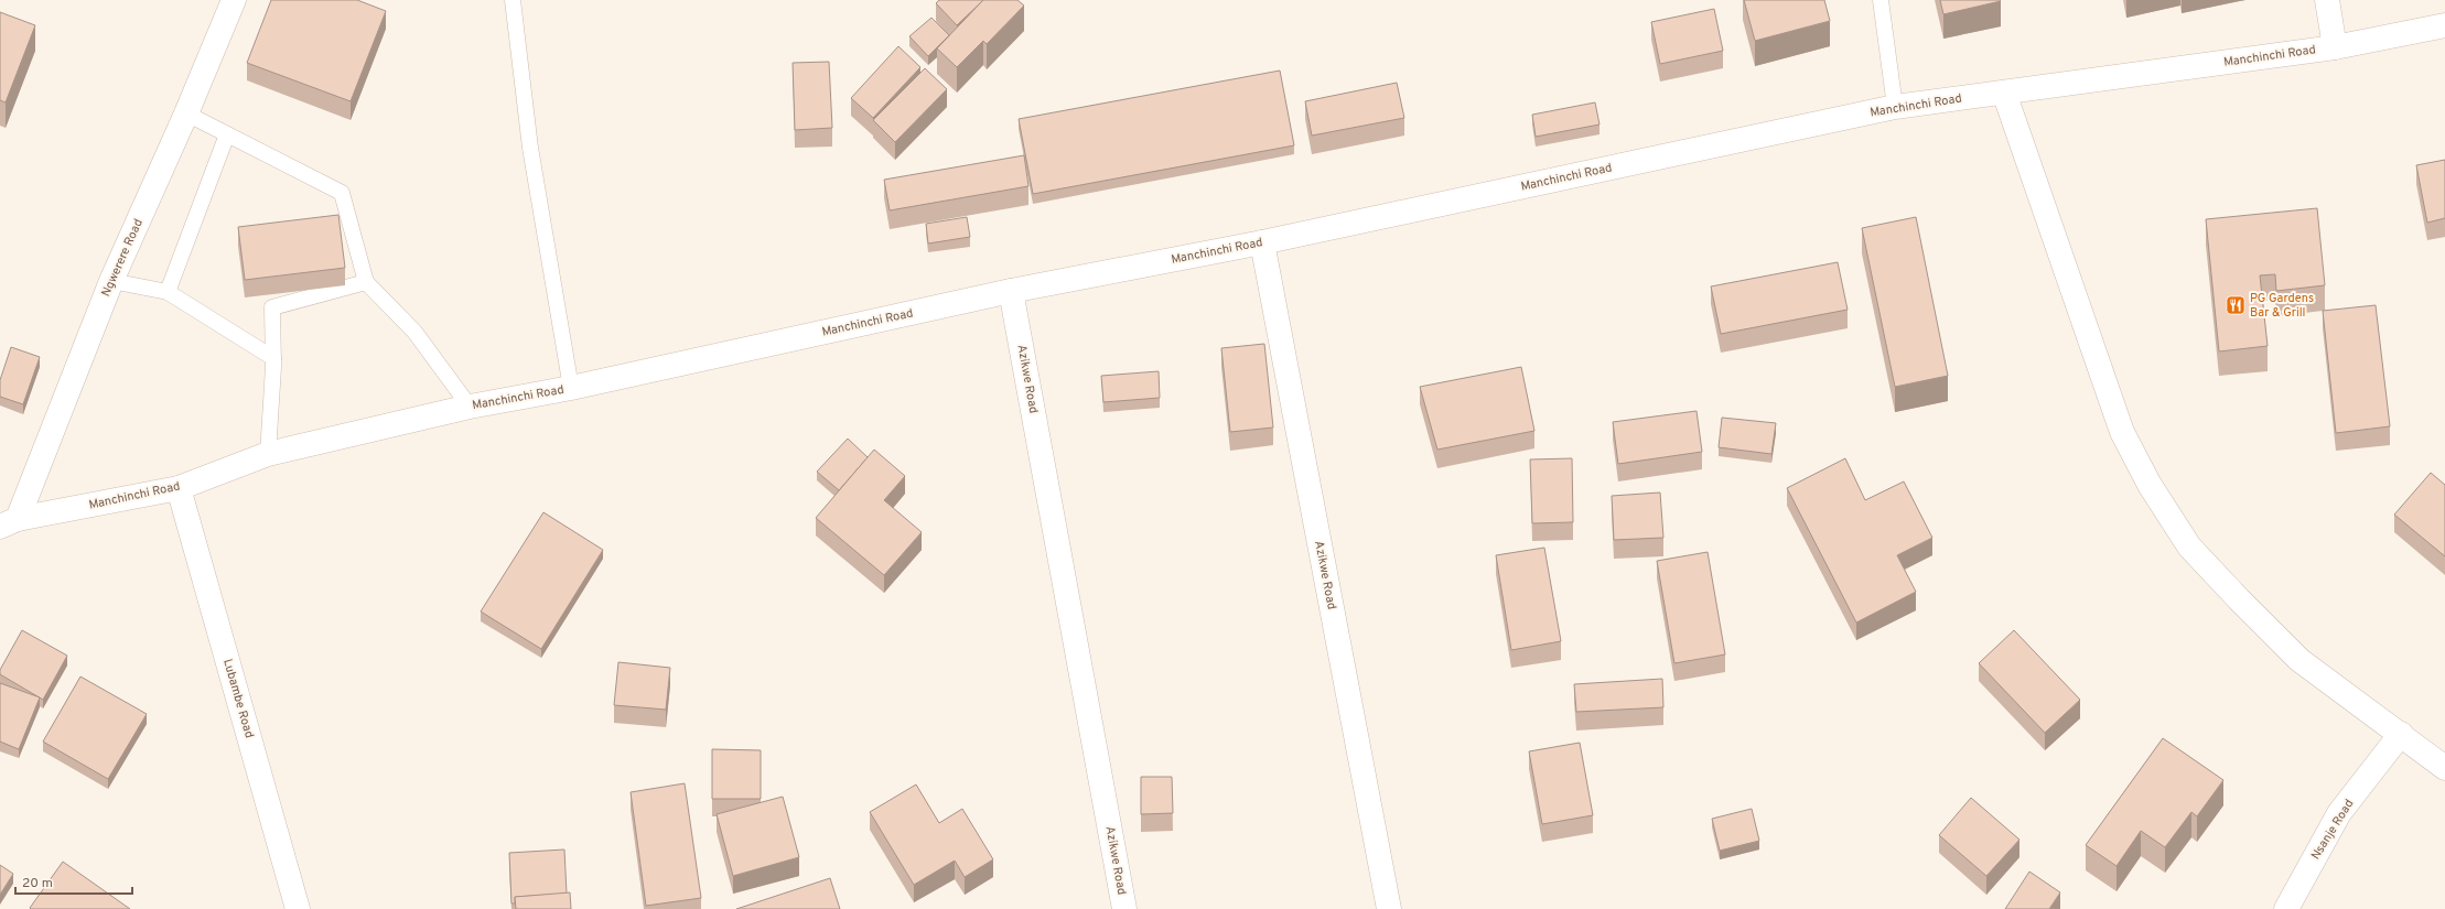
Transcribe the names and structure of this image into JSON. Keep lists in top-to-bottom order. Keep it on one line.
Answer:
{"streets":{"street":["Manchinchi Road","Ngwerere Road","Azikwe Road","Lubambe Road","Nsanje Road"]},"crossings":[["Manchinchi Road","Ngwerere Road"],["Manchinchi Road","Azikwe Road"],["Manchinchi Road","Lubambe Road"]],"places":{"restaurant":["PG Gardens Bar & Grill"]},"scale_bar":"20 m"}
